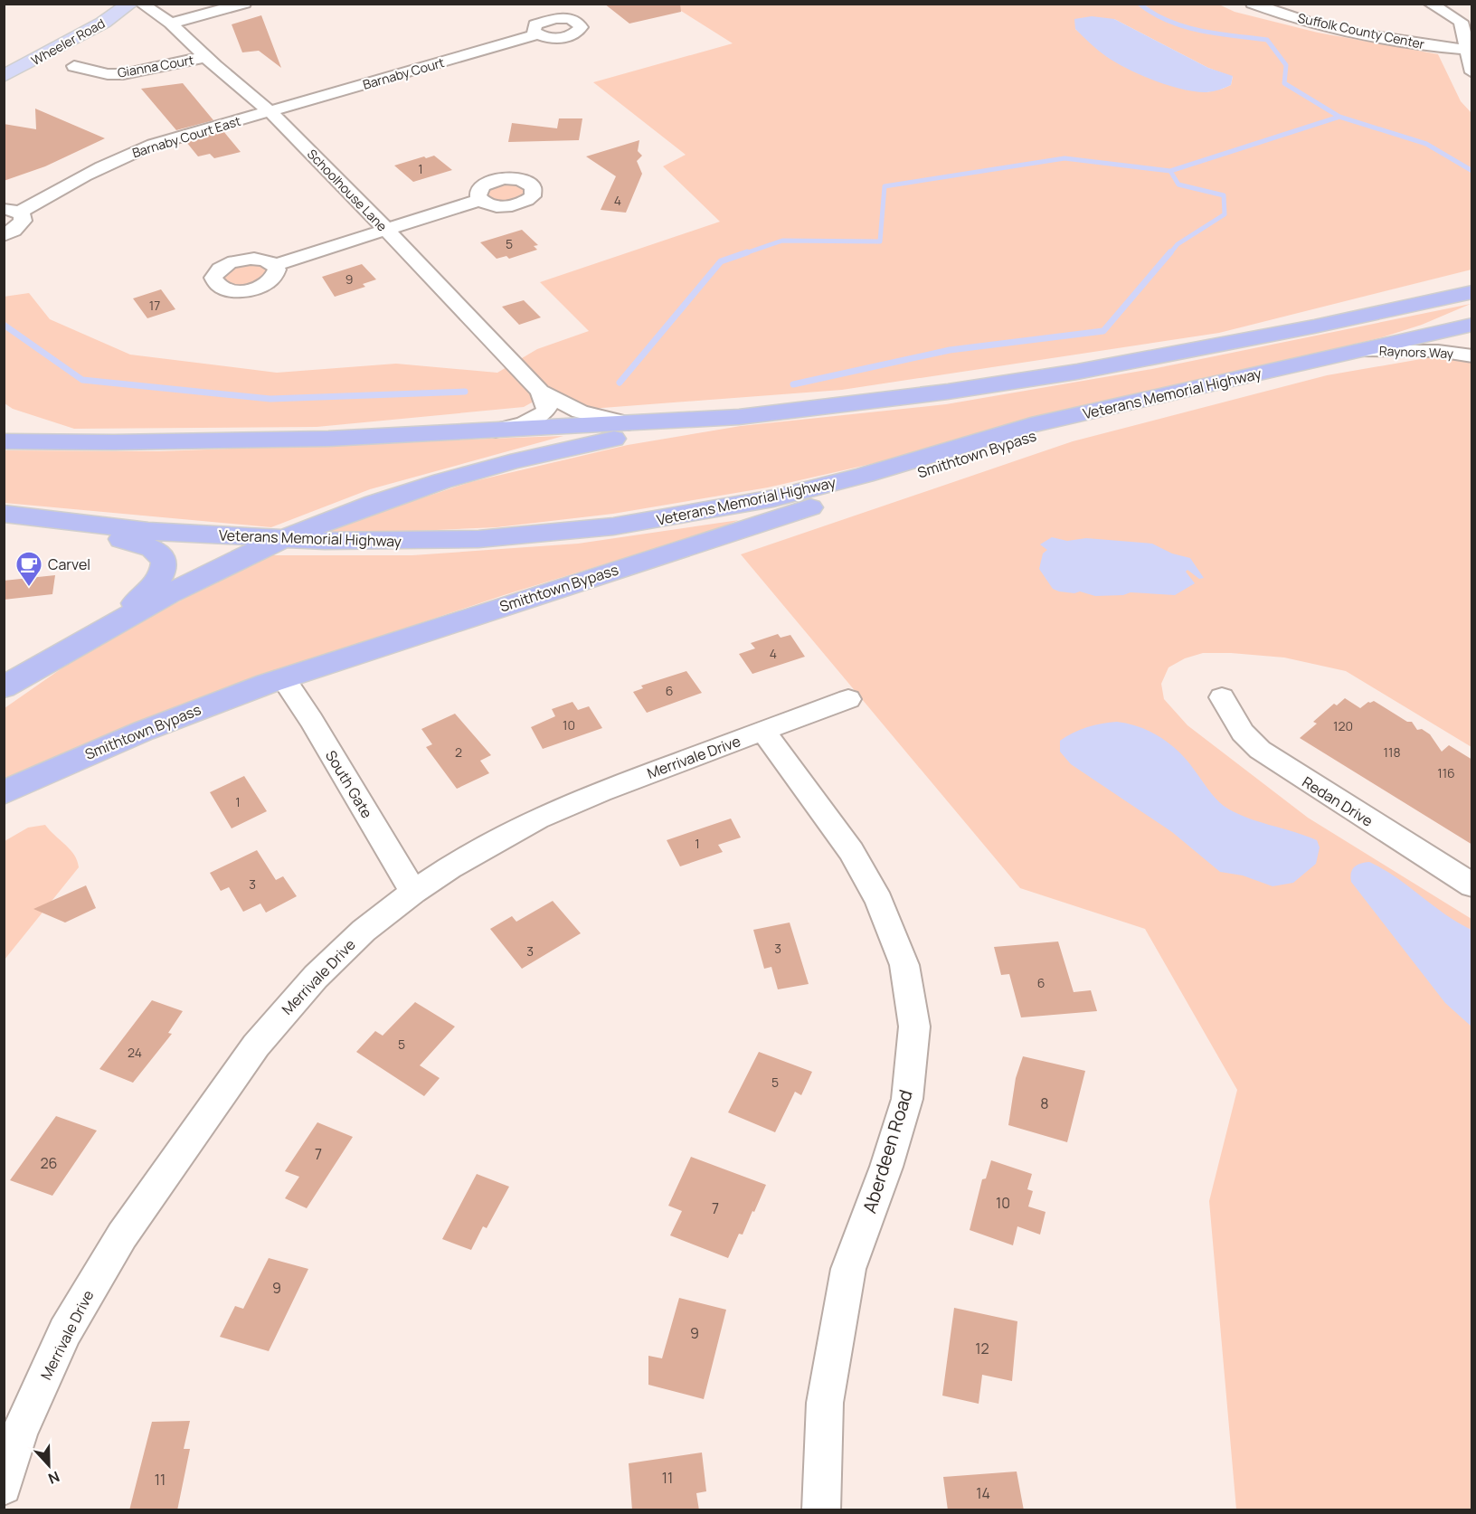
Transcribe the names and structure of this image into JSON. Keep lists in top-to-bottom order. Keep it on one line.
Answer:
{"streets":{"highway":["Veterans Memorial Highway","Smithtown Bypass"],"main road":["Wheeler Road"],"street":["Suffolk County Center","Gianna Court","Barnaby Court","Barnaby Court East","Schoolhouse Lane","Raynors Way","Merrivale Drive","South Gate","Redan Drive","Aberdeen Road"]},"crossings":[["Gianna Court","Schoolhouse Lane"],["Barnaby Court","Barnaby Court East"],["Barnaby Court","Schoolhouse Lane"],["Barnaby Court East","Schoolhouse Lane"],["Raynors Way","Veterans Memorial Highway"],["Veterans Memorial Highway","Smithtown Bypass"],["Smithtown Bypass","South Gate"],["Merrivale Drive","South Gate"],["Merrivale Drive","Aberdeen Road"]],"places":{"cafe":["Carvel"]},"house_numbers":["1","4","5","9","17","4","6","10","120","2","118","116","1","1","3","3","3","6","5","24","5","8","7","26","10","7","9","9","12","11","11","14"],"north":"bottom"}
